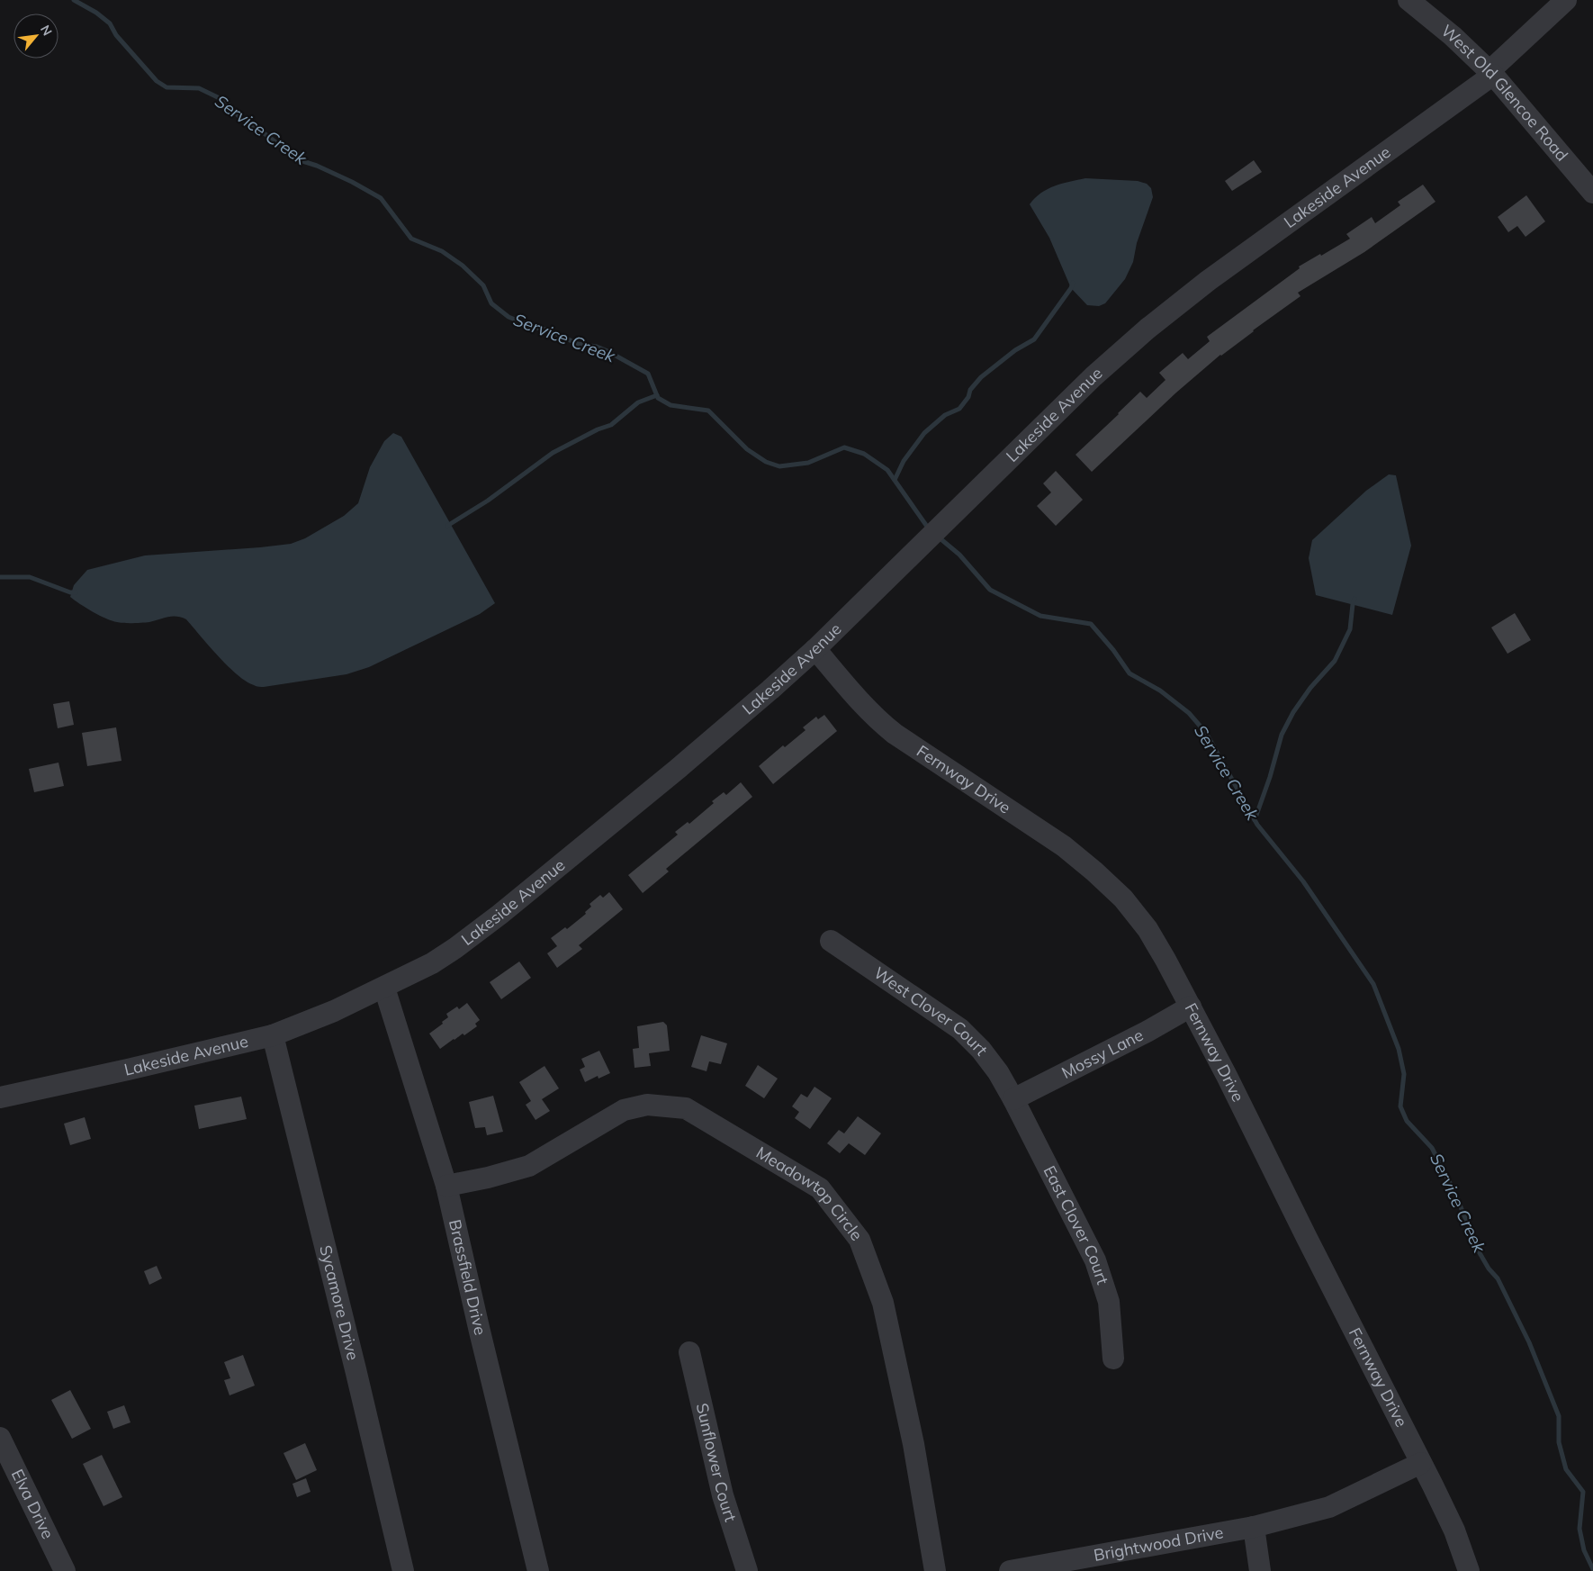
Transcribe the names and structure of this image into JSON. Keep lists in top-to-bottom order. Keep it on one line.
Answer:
{"streets":{"street":["West Old Glencoe Road","Lakeside Avenue","Fernway Drive","West Clover Court","Mossy Lane","Meadowtop Circle","East Clover Court","Brassfield Drive","Sycamore Drive","Sunflower Court","Elva Drive","Brightwood Drive"]},"crossings":[["West Old Glencoe Road","Lakeside Avenue"],["Lakeside Avenue","Fernway Drive"],["Lakeside Avenue","Brassfield Drive"],["Lakeside Avenue","Sycamore Drive"],["Fernway Drive","Mossy Lane"],["Fernway Drive","Brightwood Drive"],["West Clover Court","Mossy Lane"],["West Clover Court","East Clover Court"],["Mossy Lane","East Clover Court"],["Meadowtop Circle","Brassfield Drive"]],"water":["Service Creek"],"north":"top right"}
